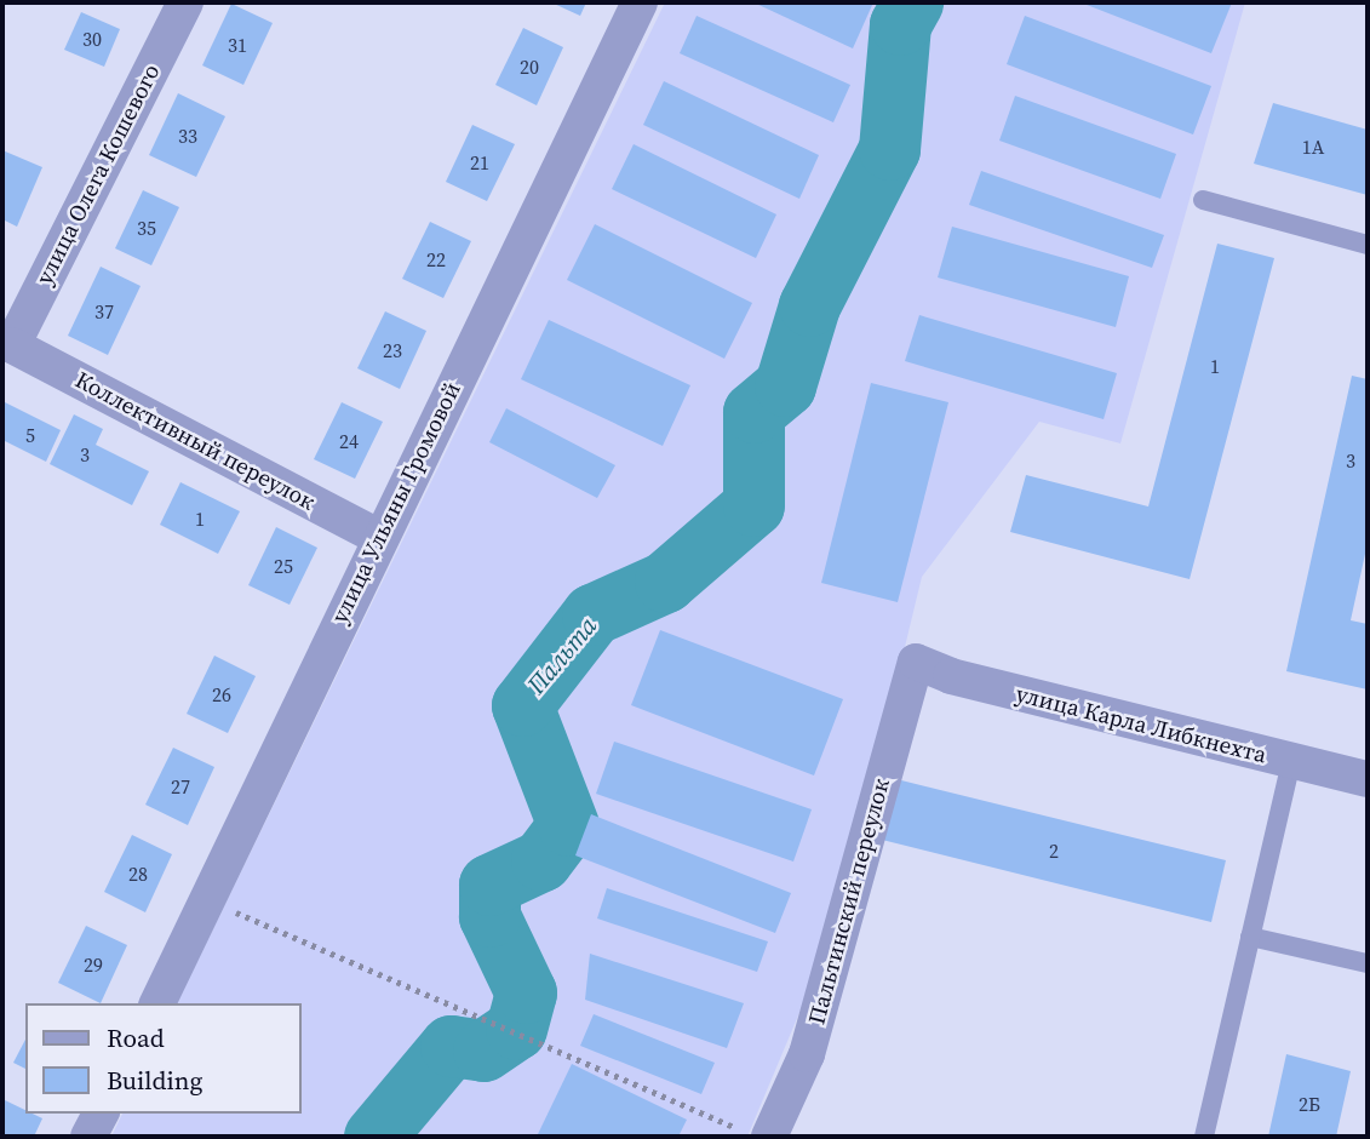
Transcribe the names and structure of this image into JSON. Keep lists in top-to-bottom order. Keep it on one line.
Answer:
{"streets":{"street":["улица Олега Кошевого","Коллективный переулок","улица Ульяны Громовой","улица Карла Либкнехта","Пальтинский переулок"]},"crossings":[["улица Олега Кошевого","Коллективный переулок"],["Коллективный переулок","улица Ульяны Громовой"],["улица Карла Либкнехта","Пальтинский переулок"]],"water":["Пальта"],"house_numbers":["30","31","20","33","1А","21","35","22","37","23","1","5","24","3","3","1","25","26","27","2","28","29","2Б"],"legend":["Road","Building"]}
